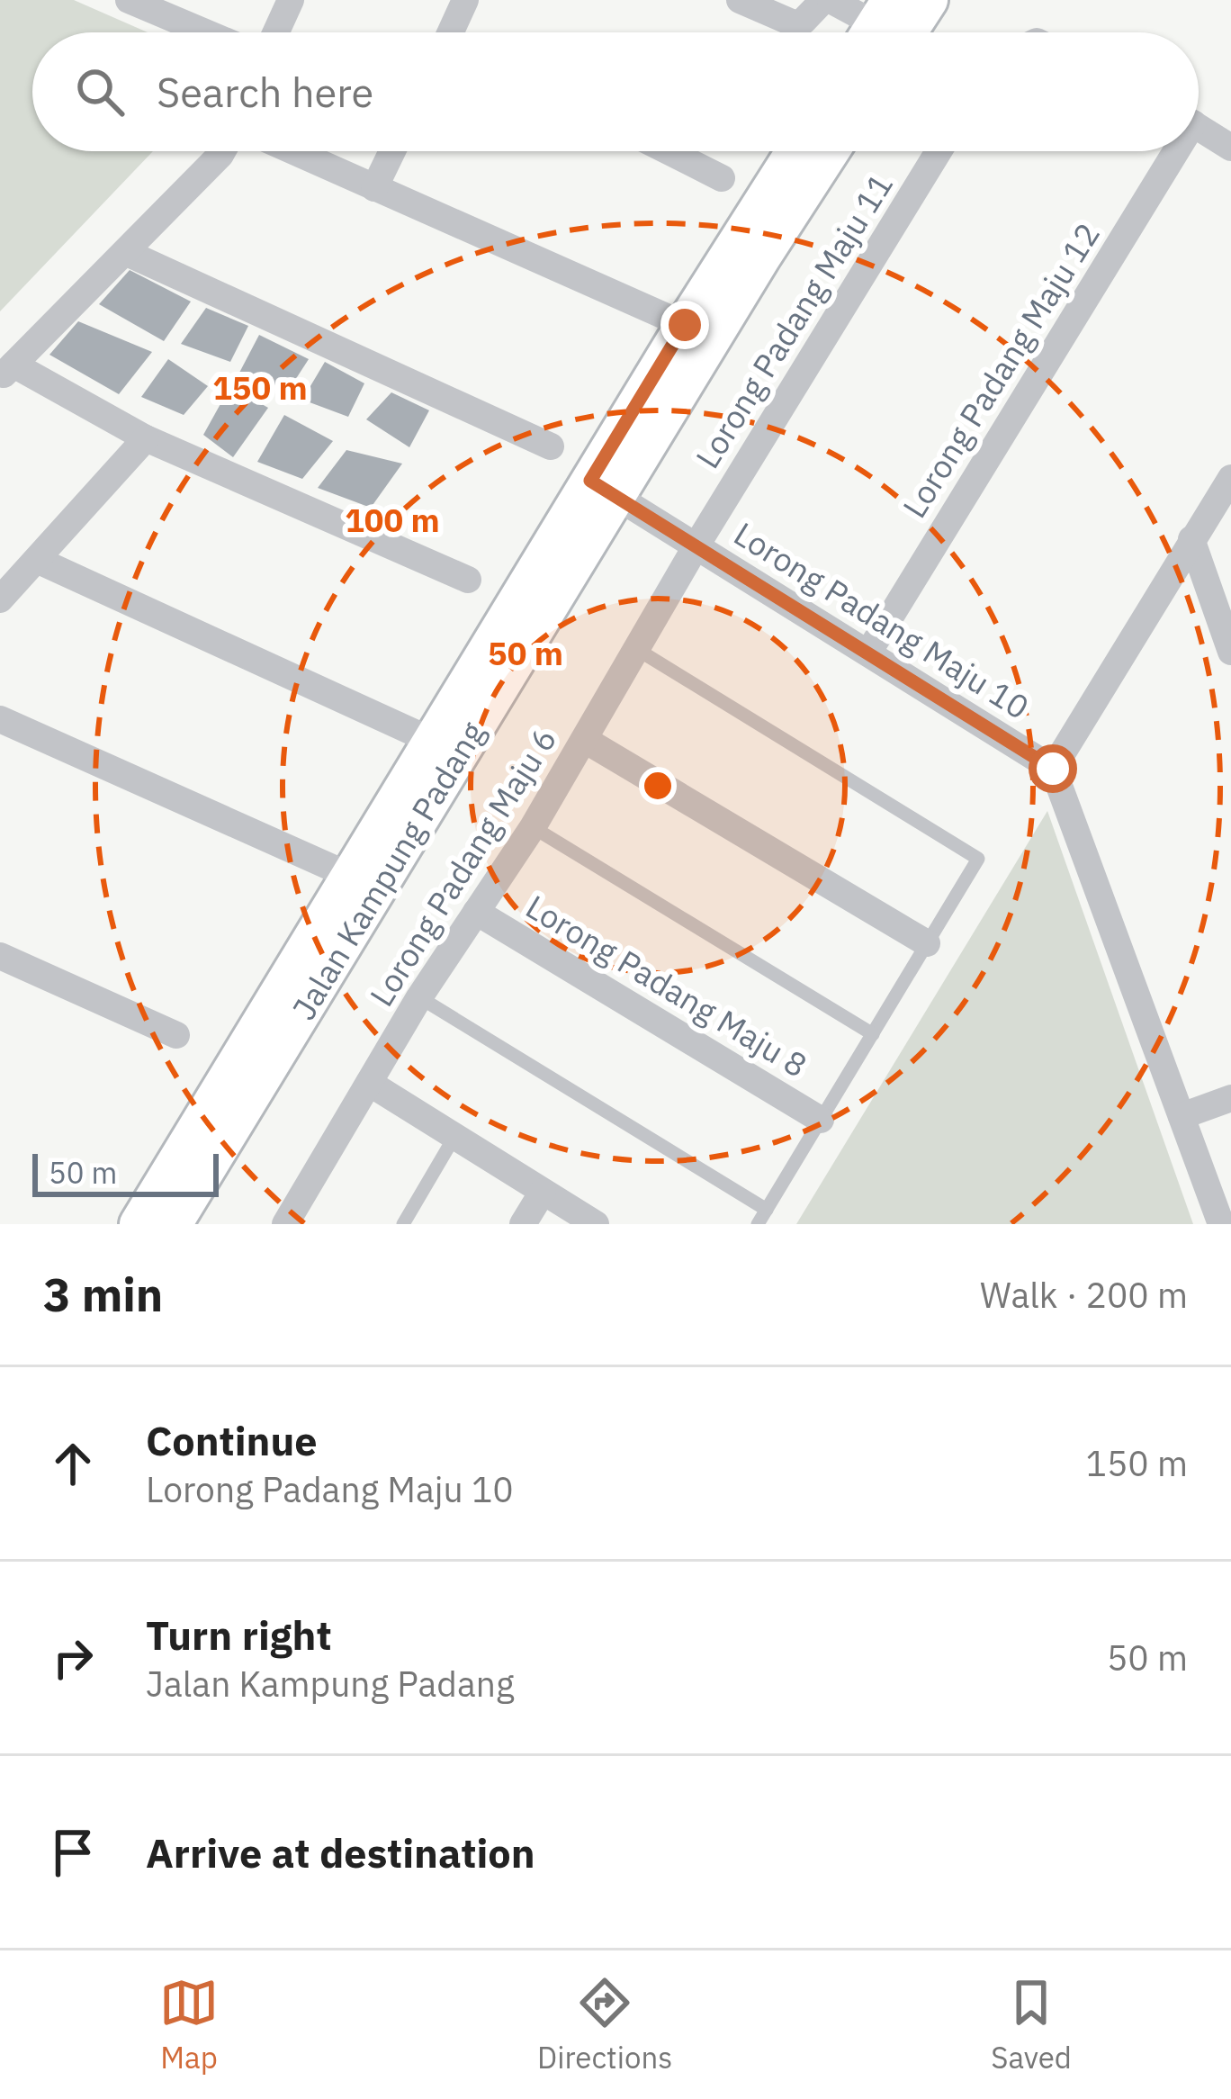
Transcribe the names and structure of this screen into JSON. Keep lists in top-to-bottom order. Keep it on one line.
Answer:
{"streets":{"street":["Lorong Padang Maju 11","Lorong Padang Maju 12","Lorong Padang Maju 10","Lorong Padang Maju 6","Jalan Kampung Padang","Lorong Padang Maju 8"]},"crossings":[["Lorong Padang Maju 11","Lorong Padang Maju 10"],["Lorong Padang Maju 11","Lorong Padang Maju 6"],["Lorong Padang Maju 12","Lorong Padang Maju 10"],["Lorong Padang Maju 10","Lorong Padang Maju 6"],["Lorong Padang Maju 10","Jalan Kampung Padang"],["Lorong Padang Maju 6","Lorong Padang Maju 8"]],"scale_bar":"50 m","page":{"search":"Search here","scale":"50 m","heading":["3 min","Walk · 200 m"],"list":[["Continue","Lorong Padang Maju 10","150 m"],["Turn right","Jalan Kampung Padang","50 m"],"Arrive at destination"],"nav":["Map","Directions","Saved"]},"rings":["150 m","100 m","50 m"]}
